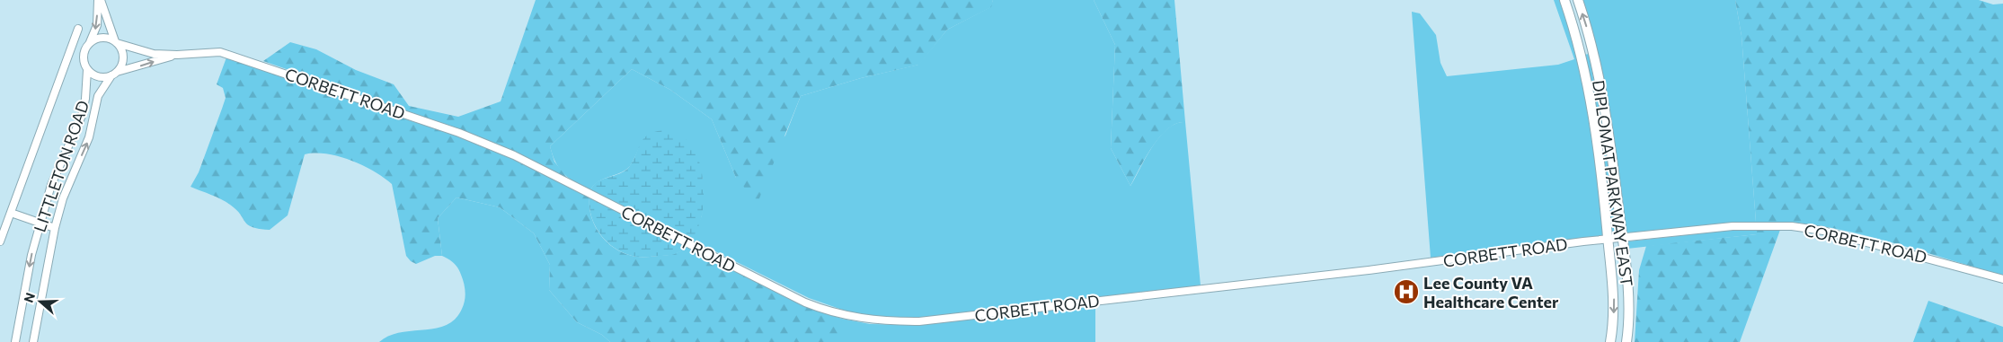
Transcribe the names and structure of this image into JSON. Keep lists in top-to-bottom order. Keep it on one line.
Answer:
{"streets":{"main road":["DIPLOMAT PARKWAY EAST"],"street":["CORBETT ROAD","LITTLETON ROAD"]},"crossings":[["CORBETT ROAD","LITTLETON ROAD"],["CORBETT ROAD","DIPLOMAT PARKWAY EAST"]],"places":{"hospital":["Lee County VA Healthcare Center"]},"north":"left"}
